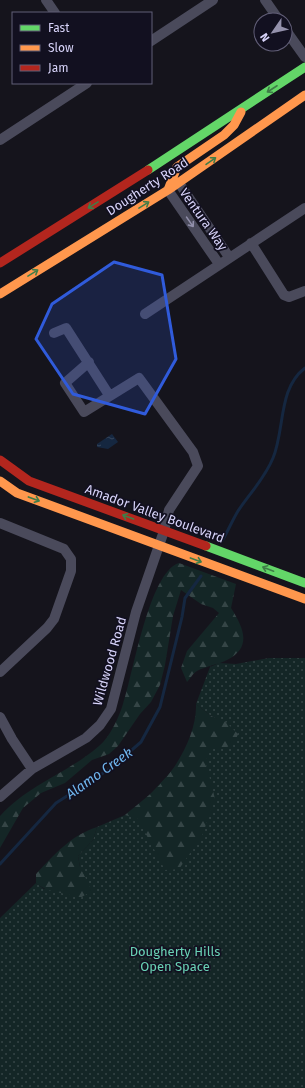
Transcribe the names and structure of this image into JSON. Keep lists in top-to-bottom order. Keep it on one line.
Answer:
{"streets":{"main road":["Dougherty Road","Amador Valley Boulevard"],"street":["Ventura Way","Wildwood Road"]},"crossings":[["Dougherty Road","Ventura Way"],["Amador Valley Boulevard","Wildwood Road"]],"water":["Alamo Creek"],"parks":["Dougherty Hills Open Space"],"legend":["Fast","Slow","Jam"],"north":"bottom left"}
